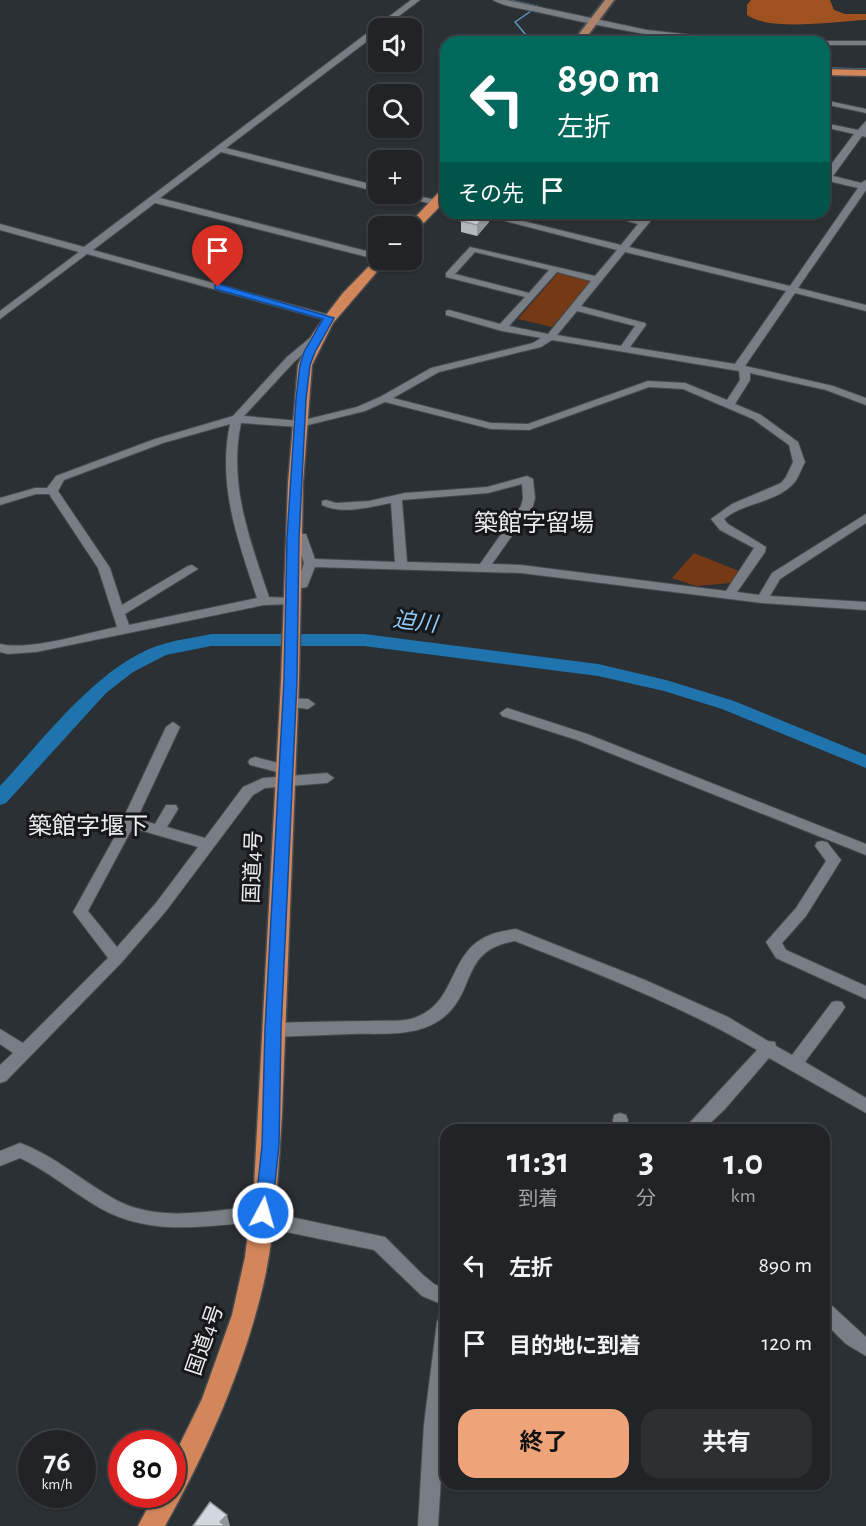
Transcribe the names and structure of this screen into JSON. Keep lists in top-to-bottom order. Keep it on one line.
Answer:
{"streets":{"highway":["国道4号"]},"districts":["築館字留場","築館字堰下"],"water":["迫川"],"page":{"map_buttons":["+","−"],"turn":["890 m","左折"],"then":"その先","eta":["11:31","到着","3","分","1.0","km"],"list":[{"name":"左折","value":"890 m"},{"name":"目的地に到着","value":"120 m"}],"buttons":["終了","共有"],"speed":"76 km/h","limit":"80"}}
